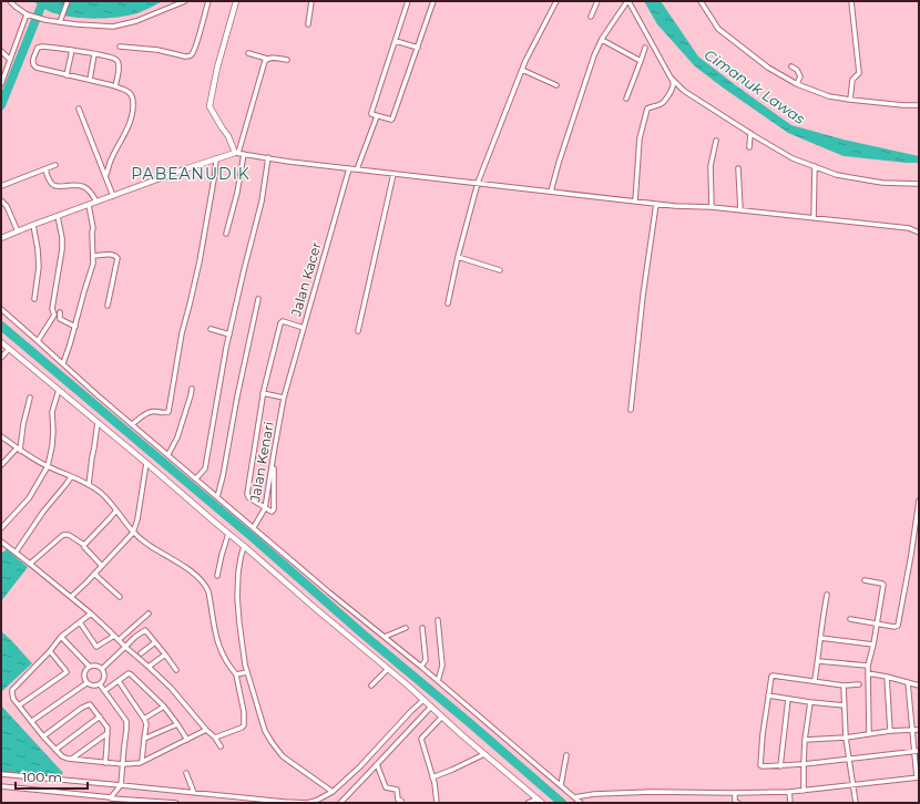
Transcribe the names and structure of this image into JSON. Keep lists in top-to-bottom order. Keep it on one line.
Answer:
{"streets":{"street":["Jalan Kacer","Jalan Kenari"]},"crossings":[["Jalan Kacer","Jalan Kenari"]],"districts":["PABEANUDIK"],"water":["Cimanuk Lawas"],"scale_bar":"100 m"}
